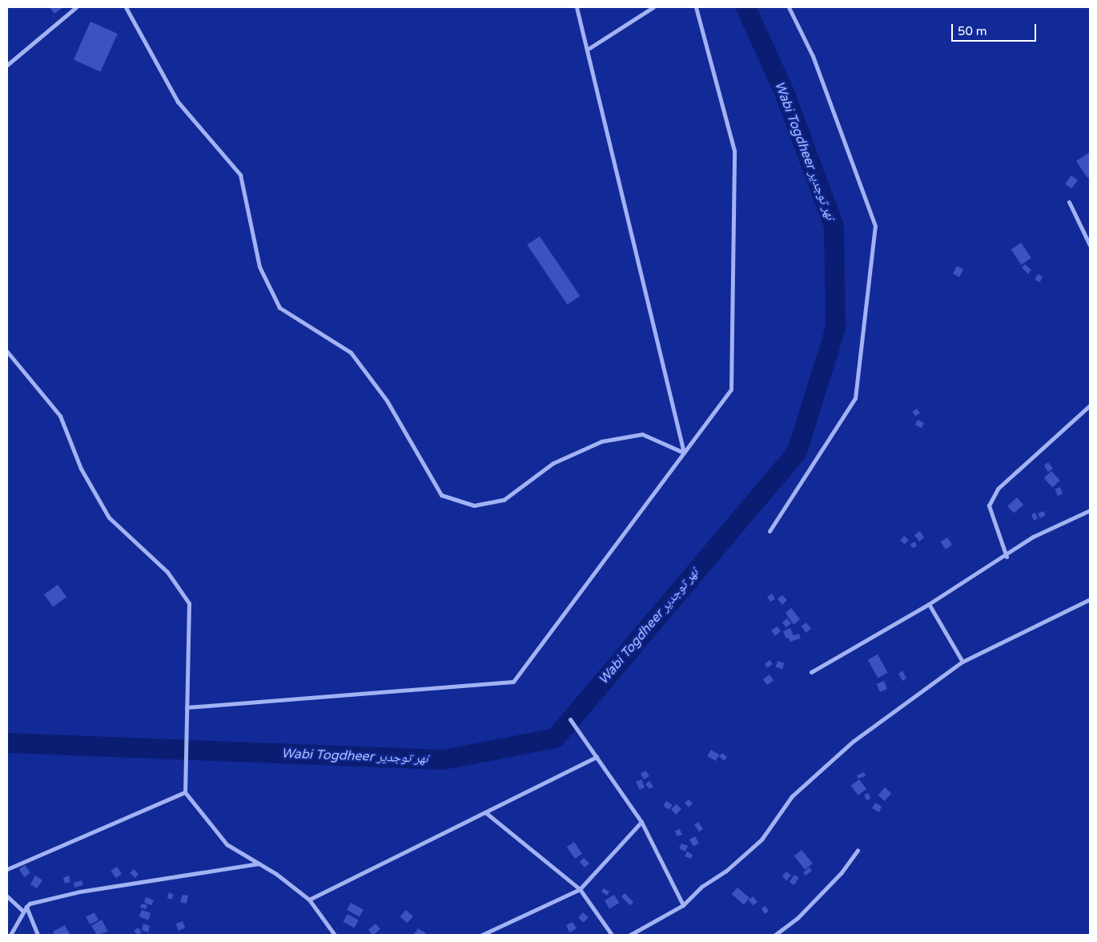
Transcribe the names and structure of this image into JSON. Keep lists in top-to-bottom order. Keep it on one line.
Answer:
{"water":["Wabi Togdheer نهر توجدير"],"scale_bar":"50 m"}
